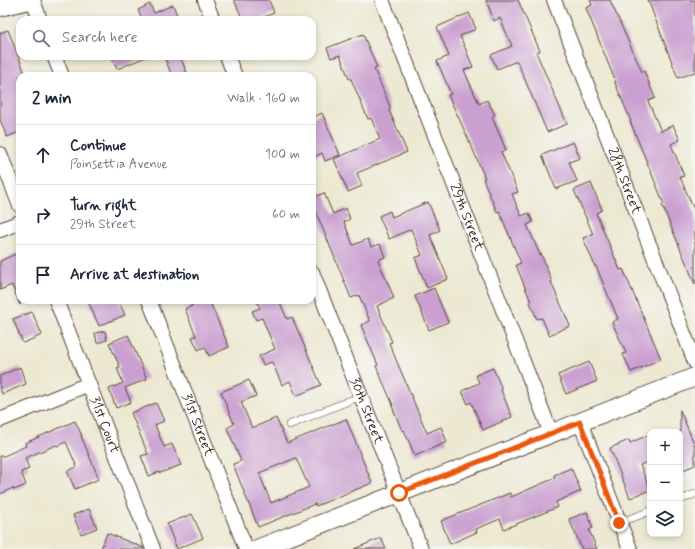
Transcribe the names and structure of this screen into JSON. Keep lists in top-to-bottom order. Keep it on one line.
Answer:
{"streets":{"street":["28th Street","29th Street","30th Street","31st Court","31st Street"]},"page":{"search":"Search here","heading":["2 min","Walk · 160 m"],"list":[["Continue","Poinsettia Avenue","100 m"],["Turn right","29th Street","60 m"],"Arrive at destination"],"map_buttons":["+","−"]}}
